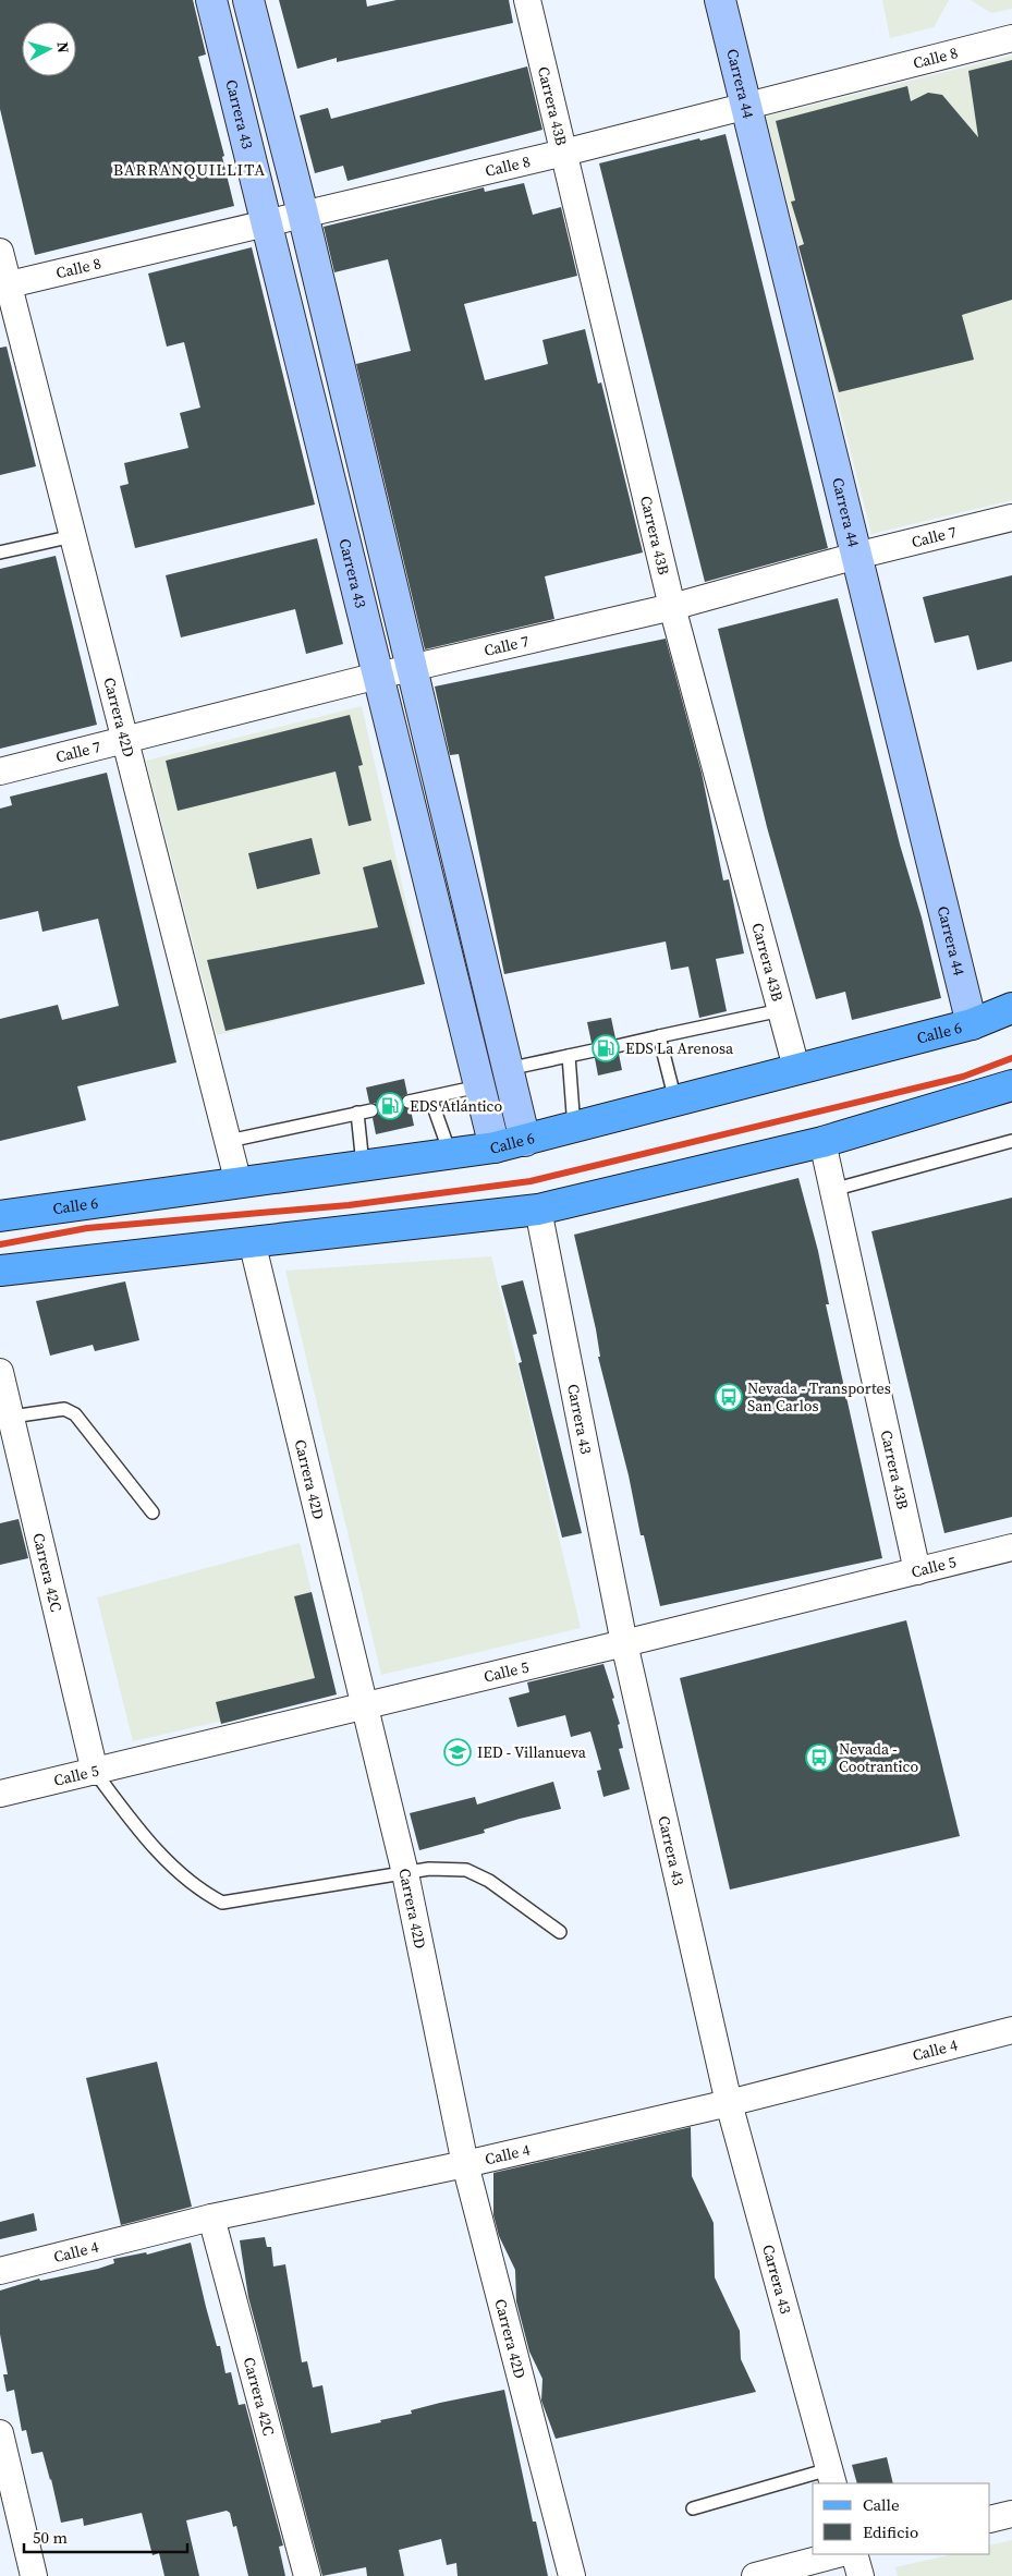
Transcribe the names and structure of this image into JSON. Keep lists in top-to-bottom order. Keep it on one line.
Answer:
{"streets":{"main road":["Calle 6"],"street":["Calle 8","Carrera 44","Carrera 43B","Carrera 43","Calle 7","Carrera 42D","Calle 5","Carrera 42C","Calle 4"]},"crossings":[["Calle 8","Carrera 44"],["Calle 8","Carrera 43B"],["Calle 8","Carrera 43"],["Calle 8","Carrera 42D"],["Carrera 44","Calle 7"],["Carrera 44","Calle 6"],["Carrera 43B","Calle 7"],["Carrera 43B","Calle 6"],["Carrera 43B","Calle 5"],["Carrera 43","Calle 7"],["Carrera 43","Calle 6"],["Carrera 43","Calle 5"],["Carrera 43","Calle 4"],["Calle 7","Carrera 42D"],["Carrera 42D","Calle 6"],["Carrera 42D","Calle 5"],["Carrera 42D","Calle 4"],["Calle 5","Carrera 42C"],["Carrera 42C","Calle 4"]],"districts":["BARRANQUILLITA"],"places":{"fuel station":["EDS La Arenosa","EDS Atlántico"],"bus stop":["Nevada - Transportes San Carlos","Nevada - Cootrantico"],"school or university":["IED - Villanueva"]},"legend":["Calle","Edificio"],"scale_bar":"50 m","north":"right"}
